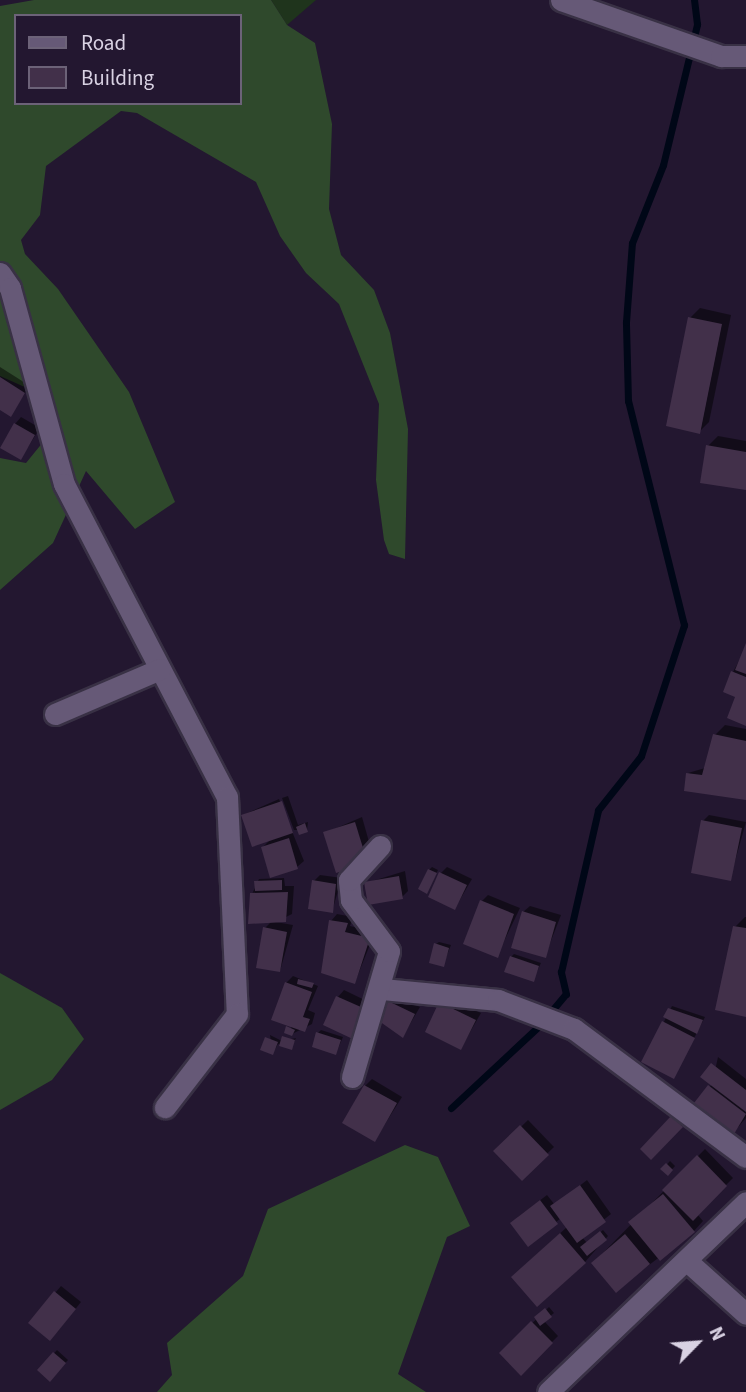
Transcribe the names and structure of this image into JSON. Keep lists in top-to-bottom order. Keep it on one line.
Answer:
{"legend":["Road","Building"],"north":"top right"}
